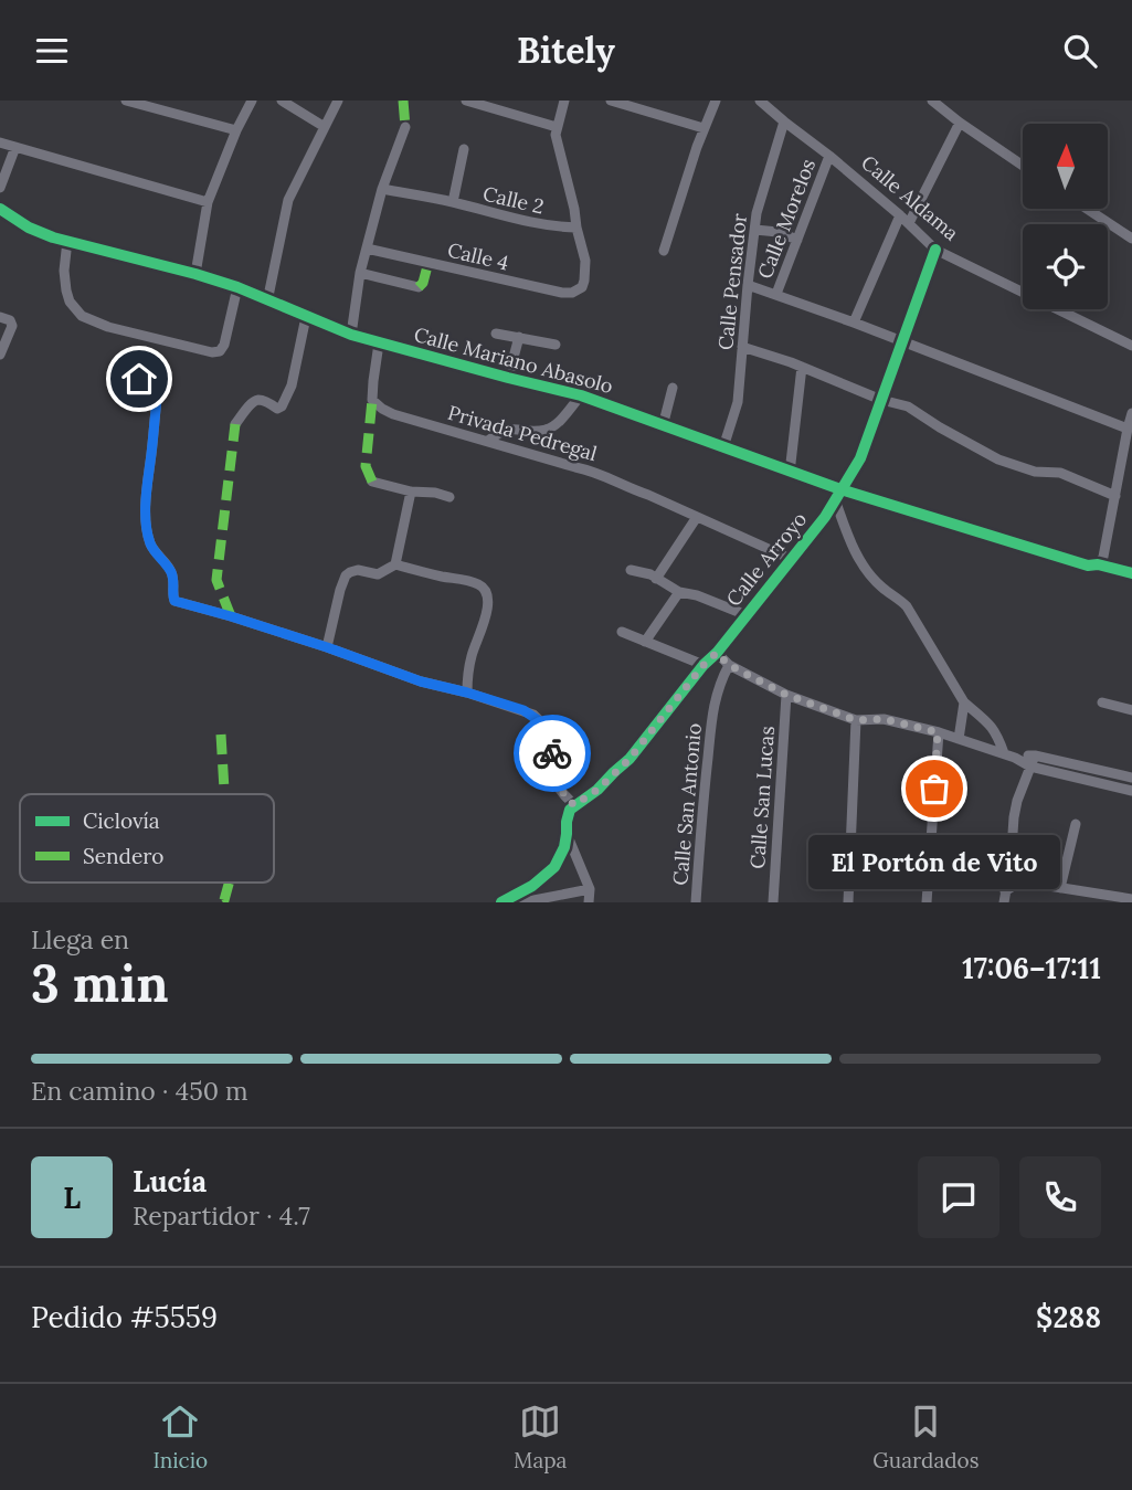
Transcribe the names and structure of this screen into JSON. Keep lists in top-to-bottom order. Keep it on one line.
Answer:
{"streets":{"street":["Calle Aldama","Calle 2","Calle Morelos","Calle 4","Calle Pensador","Calle Mariano Abasolo","Privada Pedregal","Calle Arroyo","Calle San Lucas","Calle San Antonio"]},"crossings":[["Calle Aldama","Calle Morelos"],["Calle Aldama","Calle Pensador"],["Calle Aldama","Calle Arroyo"],["Calle 2","Calle 4"],["Calle Pensador","Calle Mariano Abasolo"],["Calle Mariano Abasolo","Privada Pedregal"],["Calle Mariano Abasolo","Calle Arroyo"],["Privada Pedregal","Calle Arroyo"]],"places":["El Portón de Vito"],"legend":["Ciclovía","Sendero"],"north":"top","page":{"header":"Bitely","bubble":"El Portón de Vito","heading":["3 min","Llega en","17:06–17:11"],"panel":["Lucía","Repartidor · 4.7","Pedido #5559","$288"],"bar":"En camino · 450 m","round":"L","tabs":["Inicio","Mapa","Guardados"]}}
